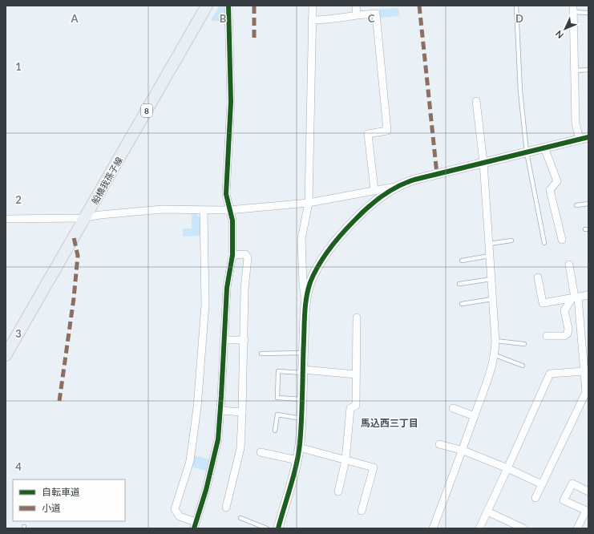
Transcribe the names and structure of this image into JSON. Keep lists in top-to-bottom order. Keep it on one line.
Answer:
{"streets":{"main road":["8","船橋我孫子線"]},"districts":["馬込西三丁目"],"legend":["自転車道","小道"],"north":"bottom left","grid":{"columns":["A","B","C","D"],"rows":["1","2","3","4"]}}
